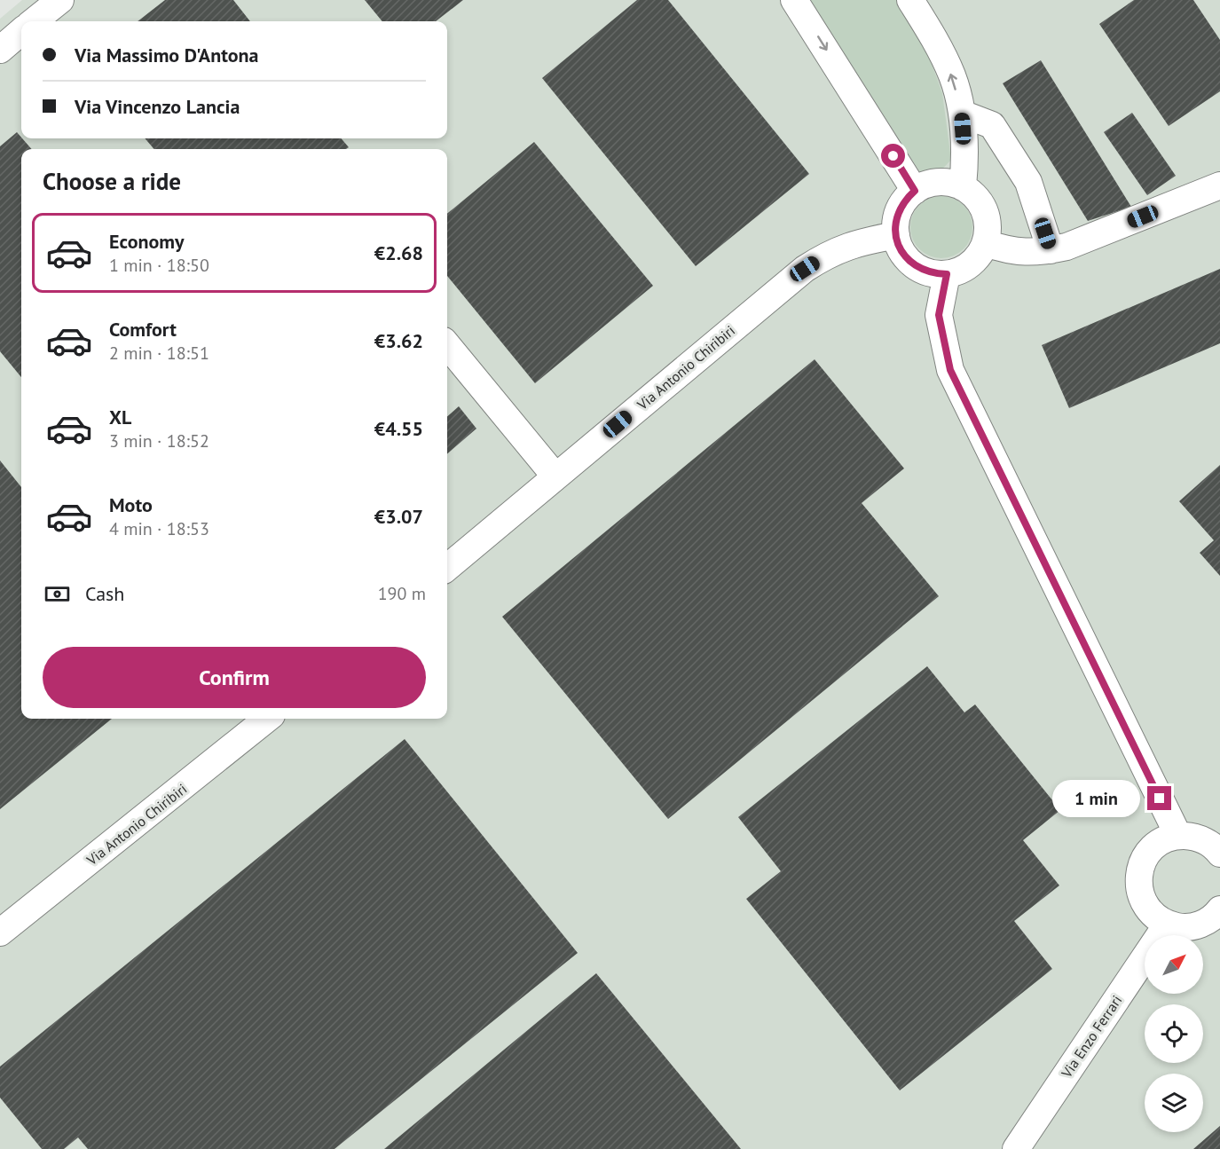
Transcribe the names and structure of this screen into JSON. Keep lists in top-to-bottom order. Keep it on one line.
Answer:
{"streets":{"street":["Via Antonio Chiribiri","Via Enzo Ferrari"]},"north":"top right","page":{"banner":["Via Massimo D'Antona","Via Vincenzo Lancia"],"heading":"Choose a ride","list":[{"name":"Economy","note":"1 min · 18:50","value":"€2.68"},{"name":"Comfort","note":"2 min · 18:51","value":"€3.62"},{"name":"XL","note":"3 min · 18:52","value":"€4.55"},{"name":"Moto","note":"4 min · 18:53","value":"€3.07"}],"pay":["Cash","190 m"],"buttons":"Confirm","bubble":"1 min"}}
